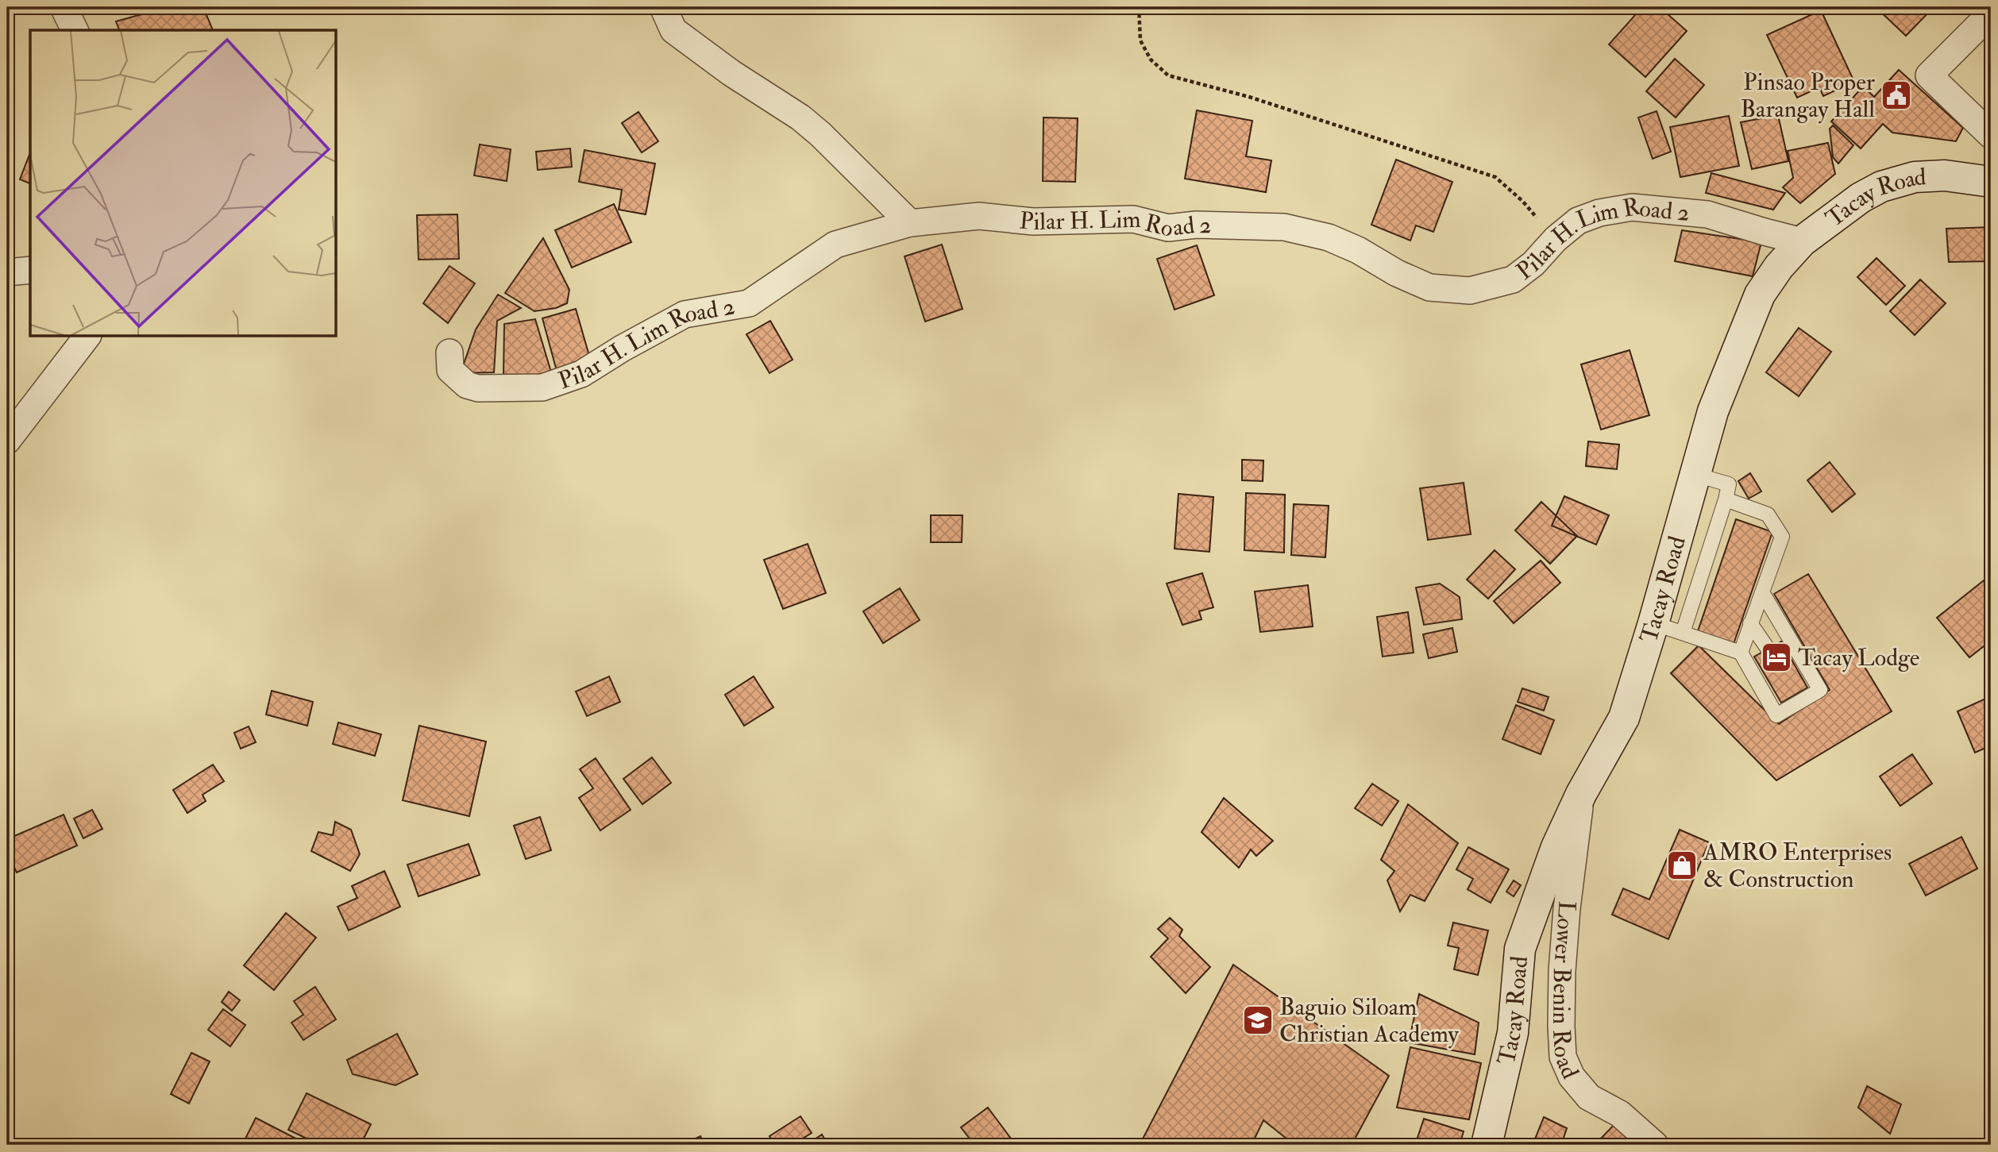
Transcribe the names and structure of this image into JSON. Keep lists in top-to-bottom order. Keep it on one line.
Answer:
{"streets":{"main road":["Tacay Road"],"street":["Pilar H. Lim Road 2","Lower Benin Road"]},"crossings":[["Tacay Road","Pilar H. Lim Road 2"],["Tacay Road","Lower Benin Road"]],"places":{"public building":["Pinsao Proper Barangay Hall"],"hotel":["Tacay Lodge"],"shop":["AMRO Enterprises & Construction"],"school or university":["Baguio Siloam Christian Academy"]}}
